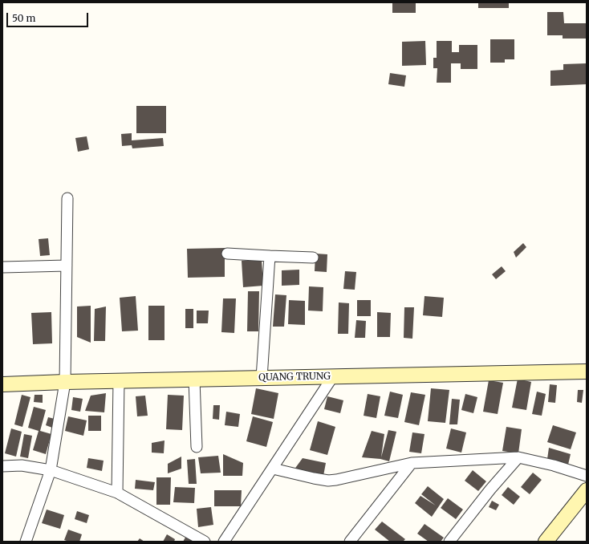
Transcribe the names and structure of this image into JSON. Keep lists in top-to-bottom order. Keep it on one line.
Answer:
{"streets":{"main road":["QUANG TRUNG"]},"scale_bar":"50 m"}
